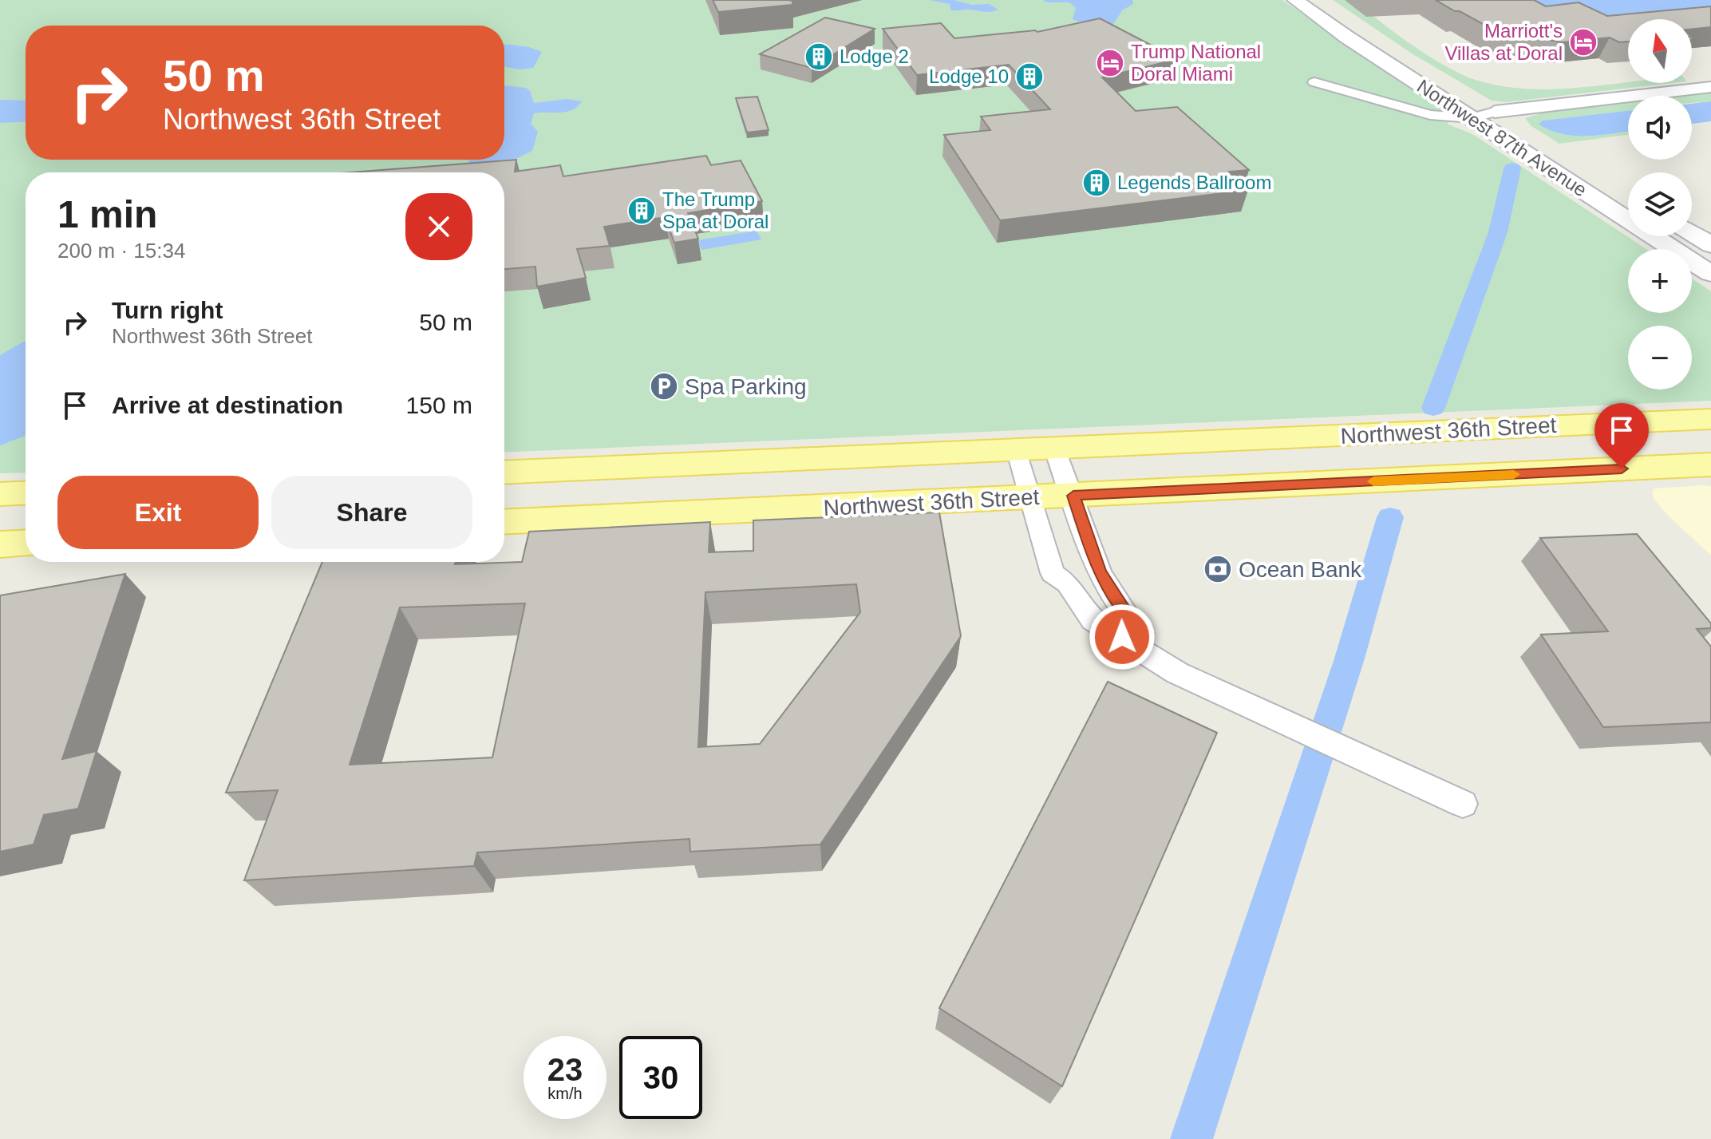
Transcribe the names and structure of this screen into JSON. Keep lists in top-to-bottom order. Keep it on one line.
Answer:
{"streets":{"main road":["Northwest 87th Avenue","Northwest 36th Street"]},"places":{"hotel":["Marriott's Villas at Doral","Trump National Doral Miami"],"building":["Lodge 2","Lodge 10","Legends Ballroom","The Trump Spa at Doral"],"parking":["Spa Parking"],"bank":["Ocean Bank"]},"north":"top","page":{"map_buttons":["+","−"],"turn":["50 m","Northwest 36th Street"],"heading":["1 min","200 m · 15:34"],"list":[{"name":"Turn right","note":"Northwest 36th Street","value":"50 m"},{"name":"Arrive at destination","value":"150 m"}],"buttons":["Exit","Share"],"speed":"23 km/h","limit":"30"}}
